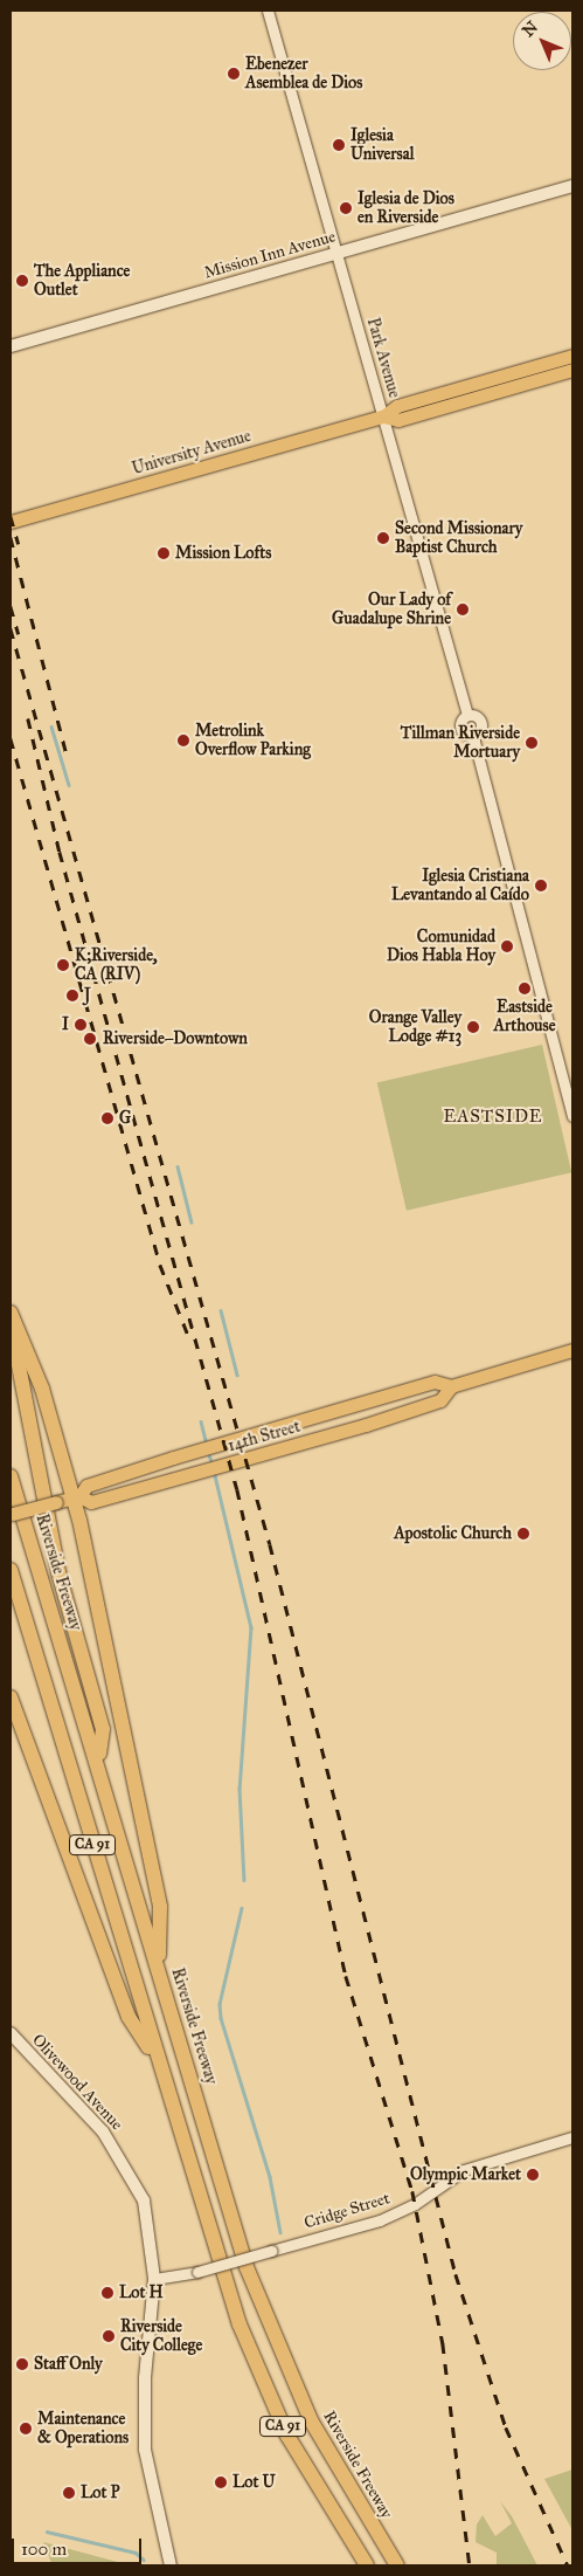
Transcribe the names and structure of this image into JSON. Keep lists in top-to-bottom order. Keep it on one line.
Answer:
{"streets":{"highway":["Riverside Freeway","CA 91"],"main road":["Mission Inn Avenue","University Avenue","14th Street","Olivewood Avenue"],"street":["Park Avenue","Cridge Street"]},"crossings":[["Mission Inn Avenue","Park Avenue"],["Park Avenue","University Avenue"],["Olivewood Avenue","Cridge Street"]],"districts":["EASTSIDE"],"places":["Ebenezer Asemblea de Dios","Iglesia Universal","Iglesia de Dios en Riverside","The Appliance Outlet","Second Missionary Baptist Church","Mission Lofts","Our Lady of Guadalupe Shrine","Metrolink Overflow Parking","Tillman Riverside Mortuary","Iglesia Cristiana Levantando al Caído","Comunidad Dios Habla Hoy","K;Riverside, CA (RIV)","Eastside Arthouse","J","I","Orange Valley Lodge #13","Riverside–Downtown","G","Apostolic Church","Olympic Market","Lot H","Riverside City College","Staff Only","Maintenance & Operations","Lot U","Lot P"],"scale_bar":"100 m","north":"top left"}
